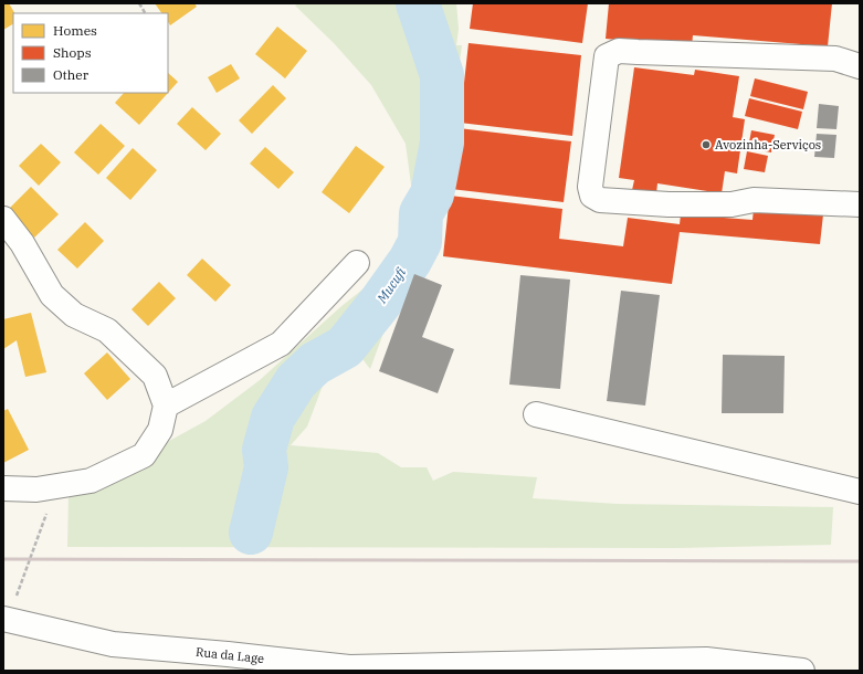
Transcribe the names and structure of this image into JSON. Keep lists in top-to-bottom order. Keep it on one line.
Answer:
{"streets":{"street":["Rua da Lage"]},"water":["Mucufi"],"places":["Avozinha-Serviços"],"legend":["Homes","Shops","Other"]}
